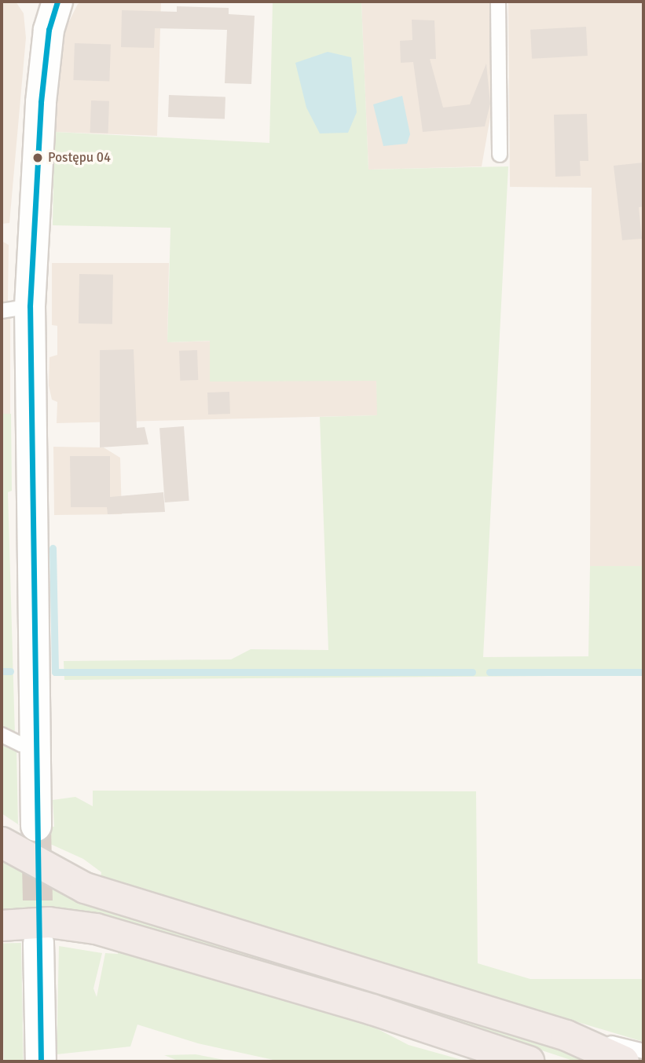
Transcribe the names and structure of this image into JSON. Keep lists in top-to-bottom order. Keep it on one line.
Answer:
{"places":["Postępu 04"]}
